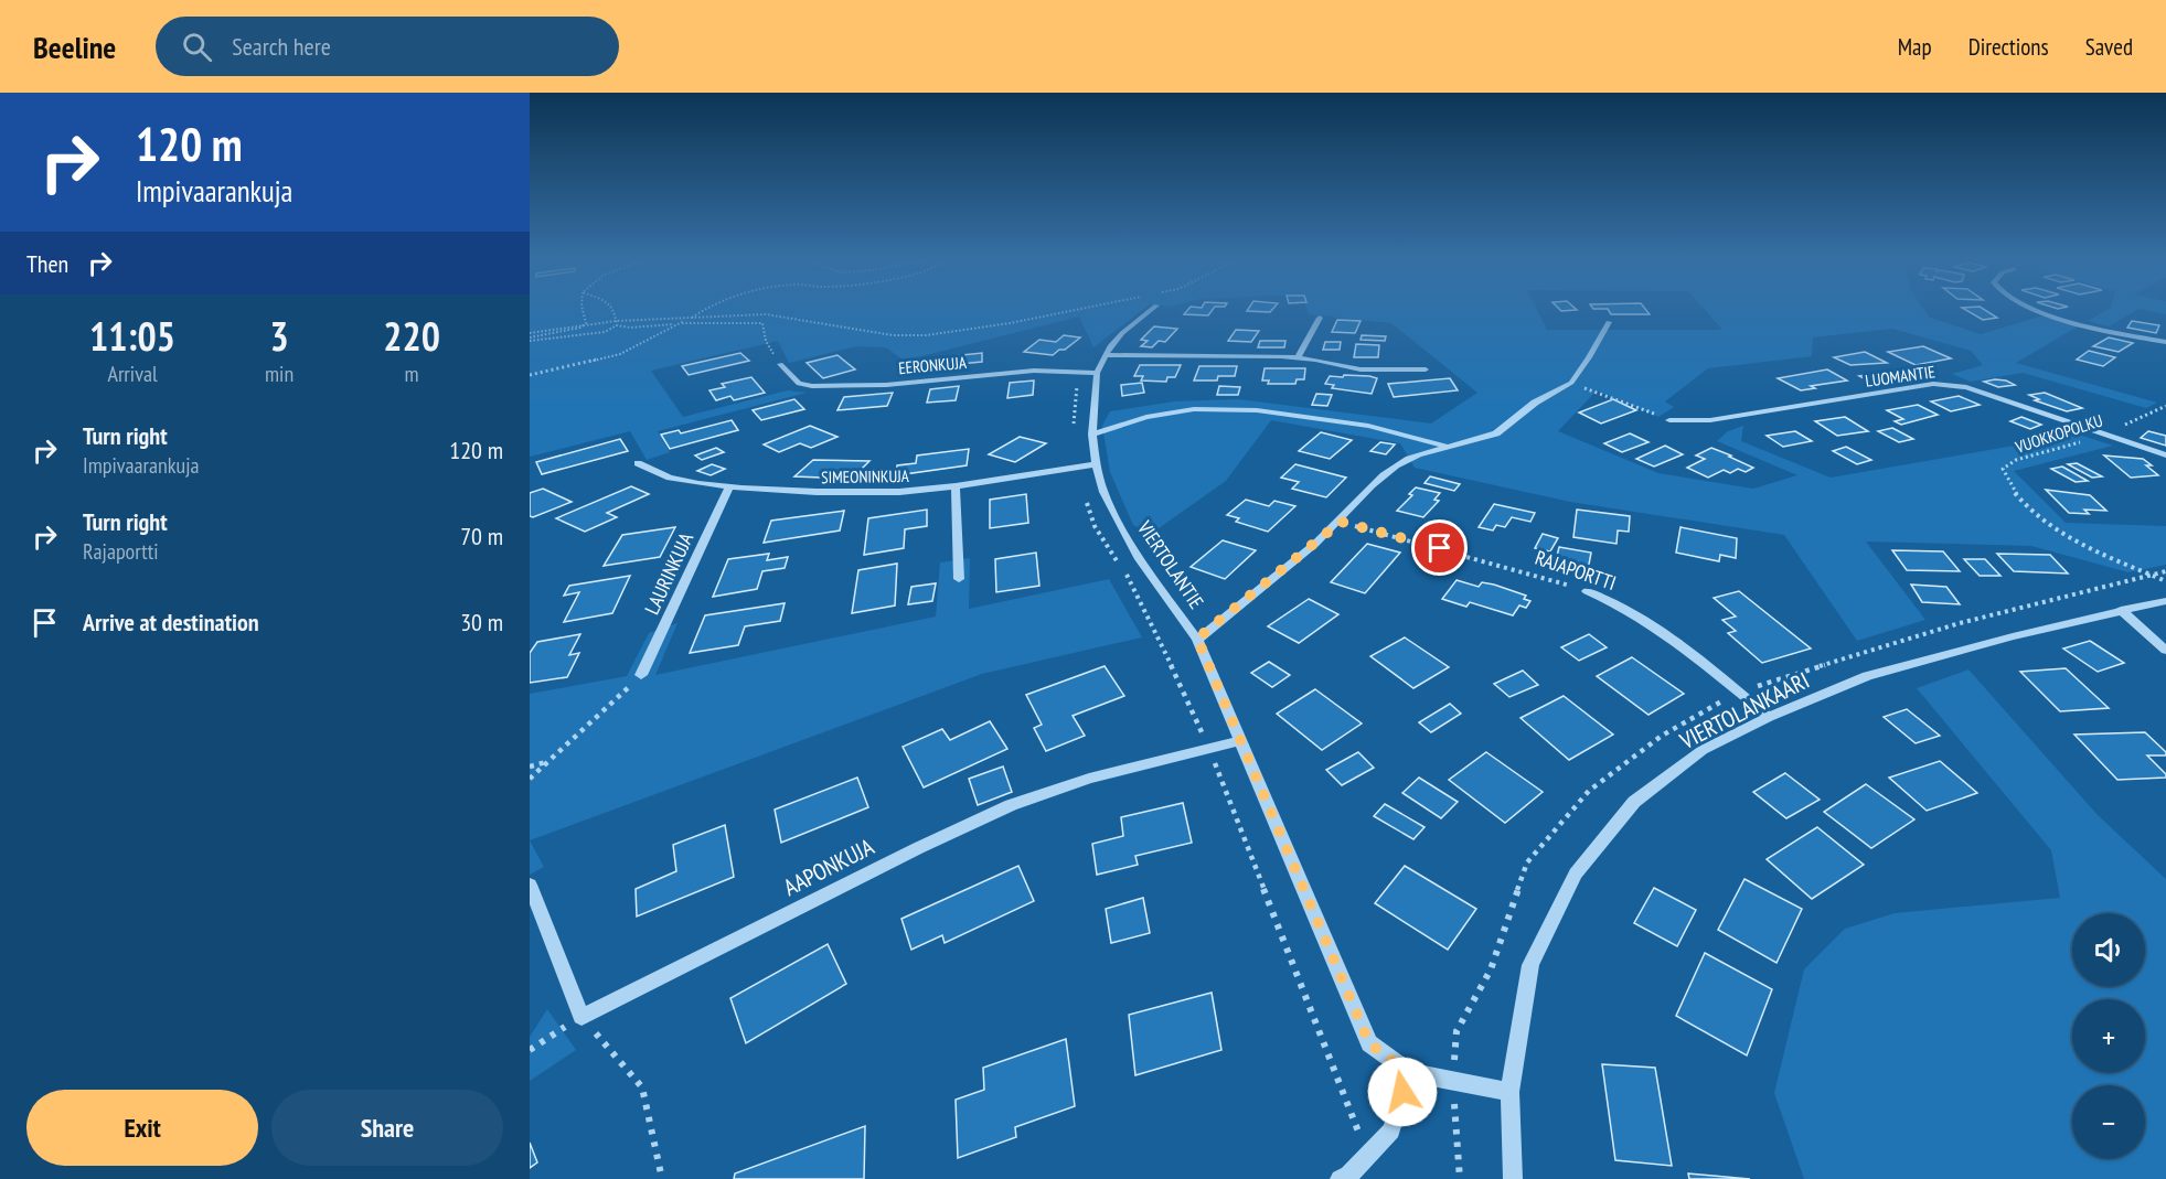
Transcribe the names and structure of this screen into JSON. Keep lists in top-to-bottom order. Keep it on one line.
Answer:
{"streets":{"street":["EERONKUJA","LUOMANTIE","SIMEONINKUJA","VIERTOLANTIE","RAJAPORTTI","LAURINKUJA","VIERTOLANKAARI","AAPONKUJA"],"path":["VUOKKOPOLKU"]},"crossings":[["EERONKUJA","VIERTOLANTIE"],["LUOMANTIE","VUOKKOPOLKU"],["SIMEONINKUJA","VIERTOLANTIE"],["SIMEONINKUJA","LAURINKUJA"],["VIERTOLANTIE","VIERTOLANKAARI"],["VIERTOLANTIE","AAPONKUJA"],["RAJAPORTTI","VIERTOLANKAARI"]],"page":{"header":"Beeline","search":"Search here","nav":["Map","Directions","Saved"],"turn":["120 m","Impivaarankuja"],"then":"Then","eta":["11:05","Arrival","3","min","220","m"],"list":[{"name":"Turn right","note":"Impivaarankuja","value":"120 m"},{"name":"Turn right","note":"Rajaportti","value":"70 m"},{"name":"Arrive at destination","value":"30 m"}],"map_buttons":["+","−"],"buttons":["Exit","Share"]}}
